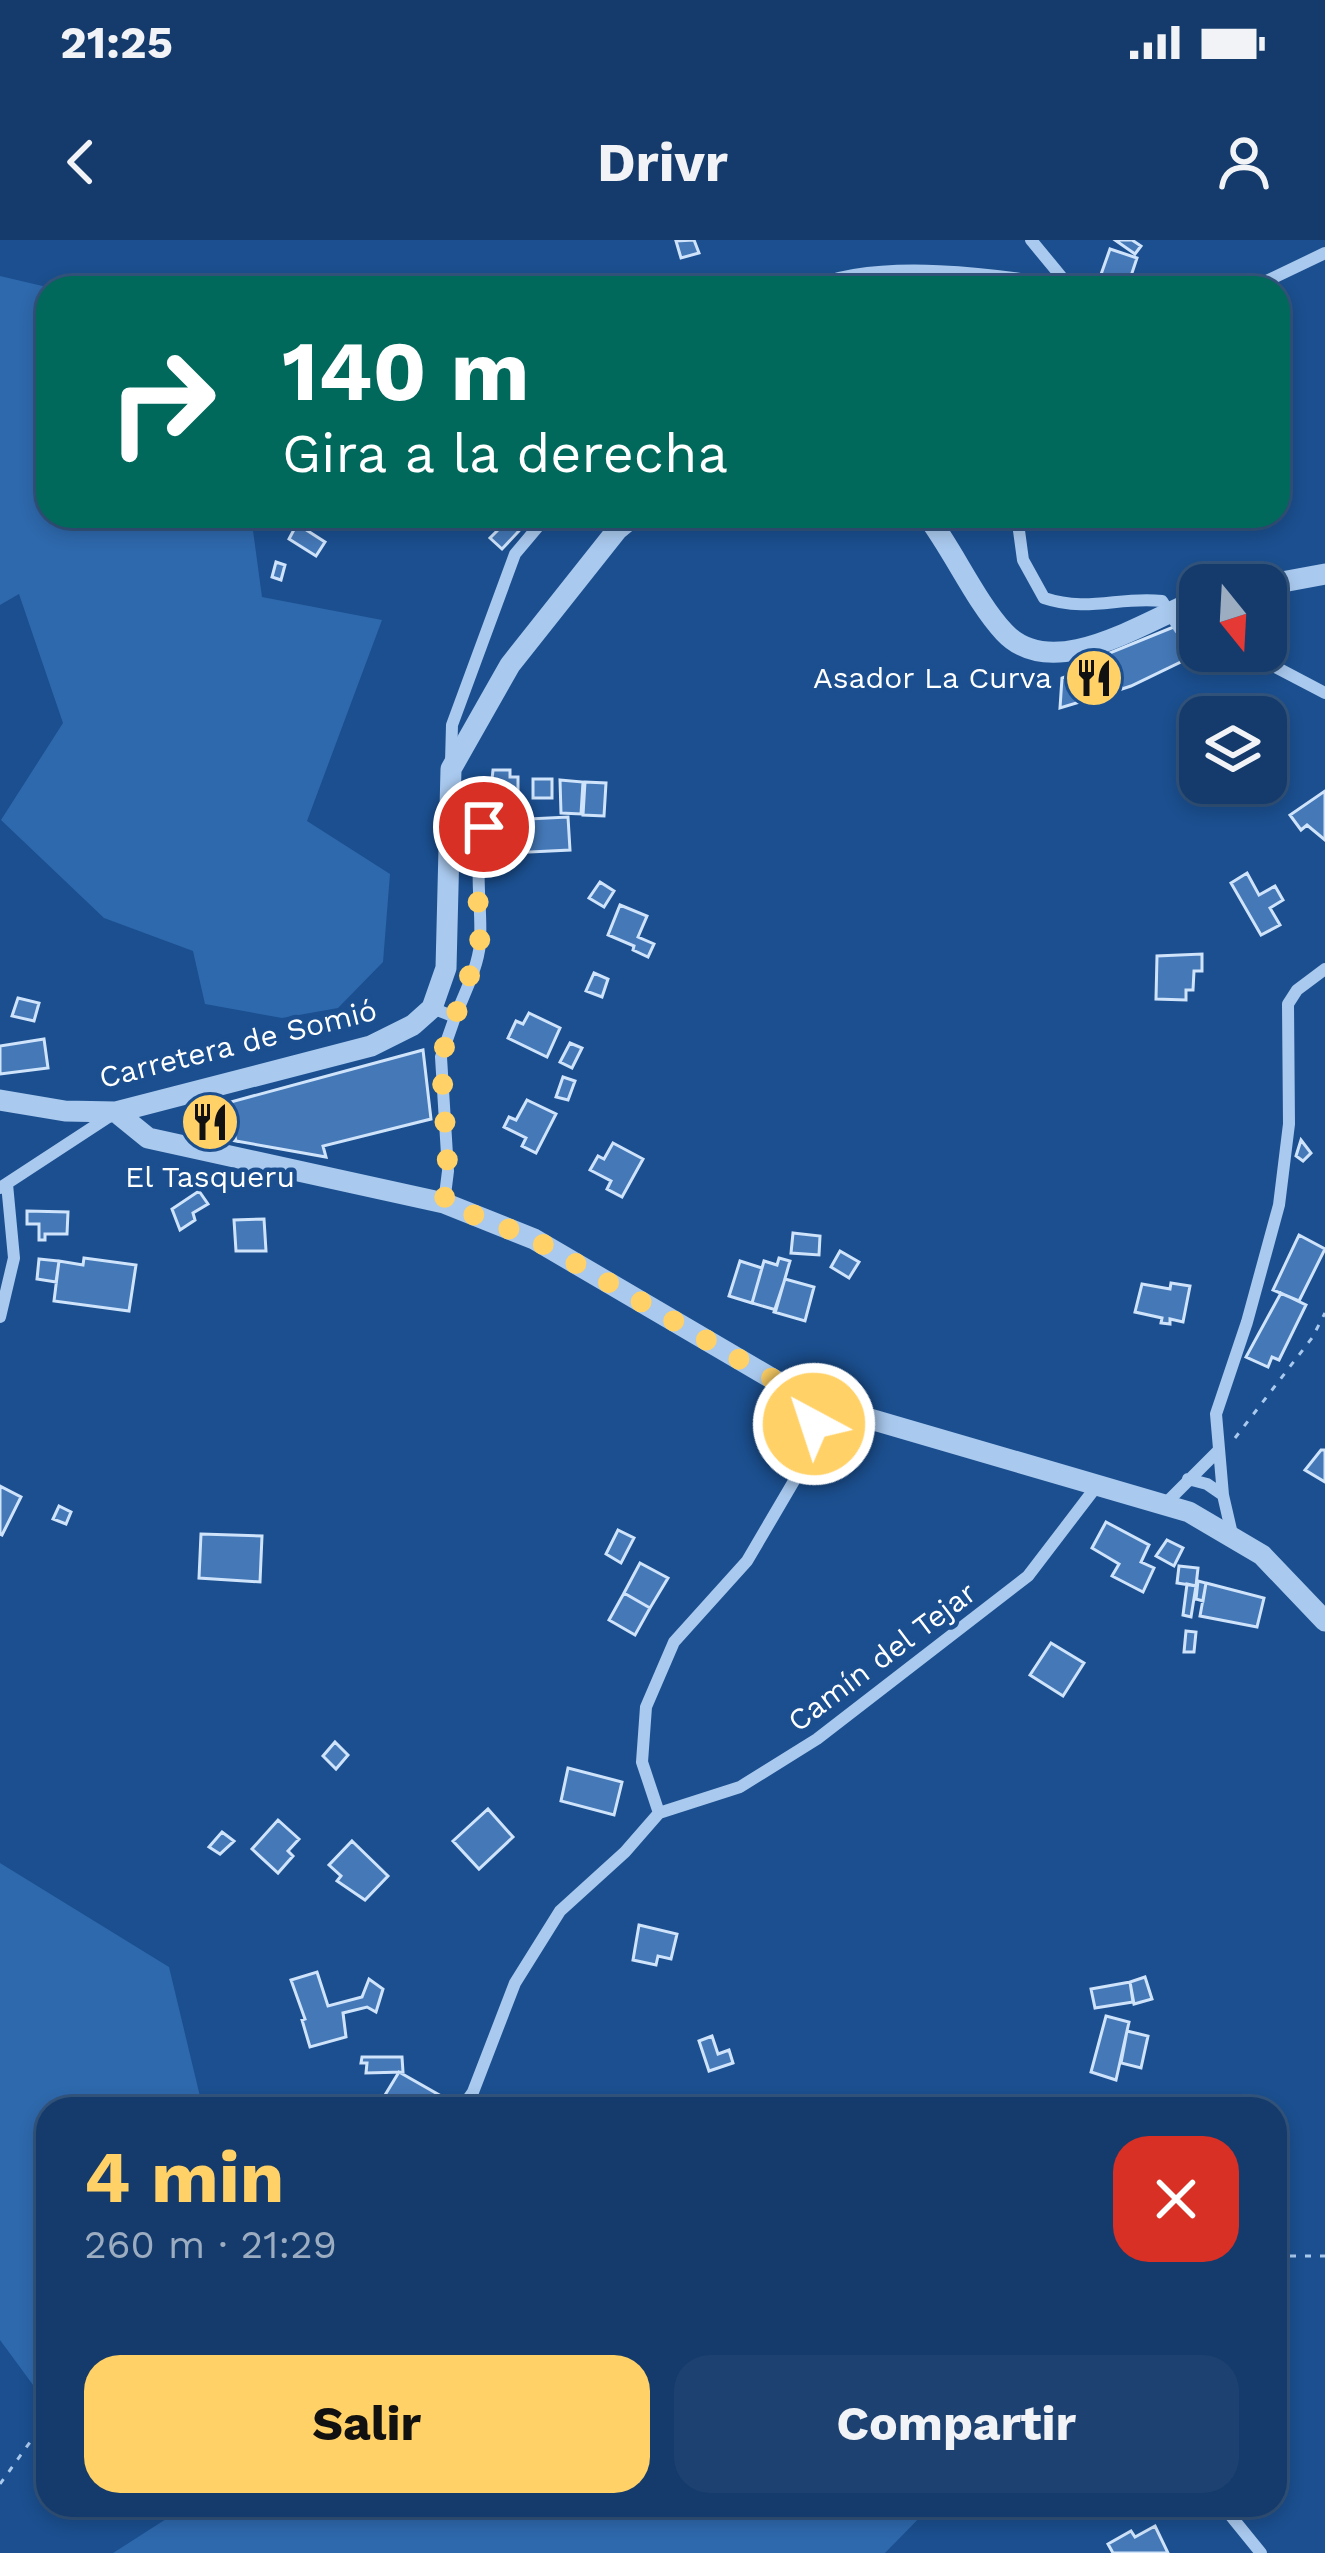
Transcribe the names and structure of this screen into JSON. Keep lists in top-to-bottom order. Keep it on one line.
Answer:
{"streets":{"street":["Carretera de Somió","Camín del Tejar"]},"places":{"restaurant":["Asador La Curva","El Tasqueru"]},"north":"bottom","page":{"status":"21:25","header":"Drivr","turn":["140 m","Gira a la derecha"],"heading":["4 min","260 m · 21:29"],"buttons":["Salir","Compartir"]}}
